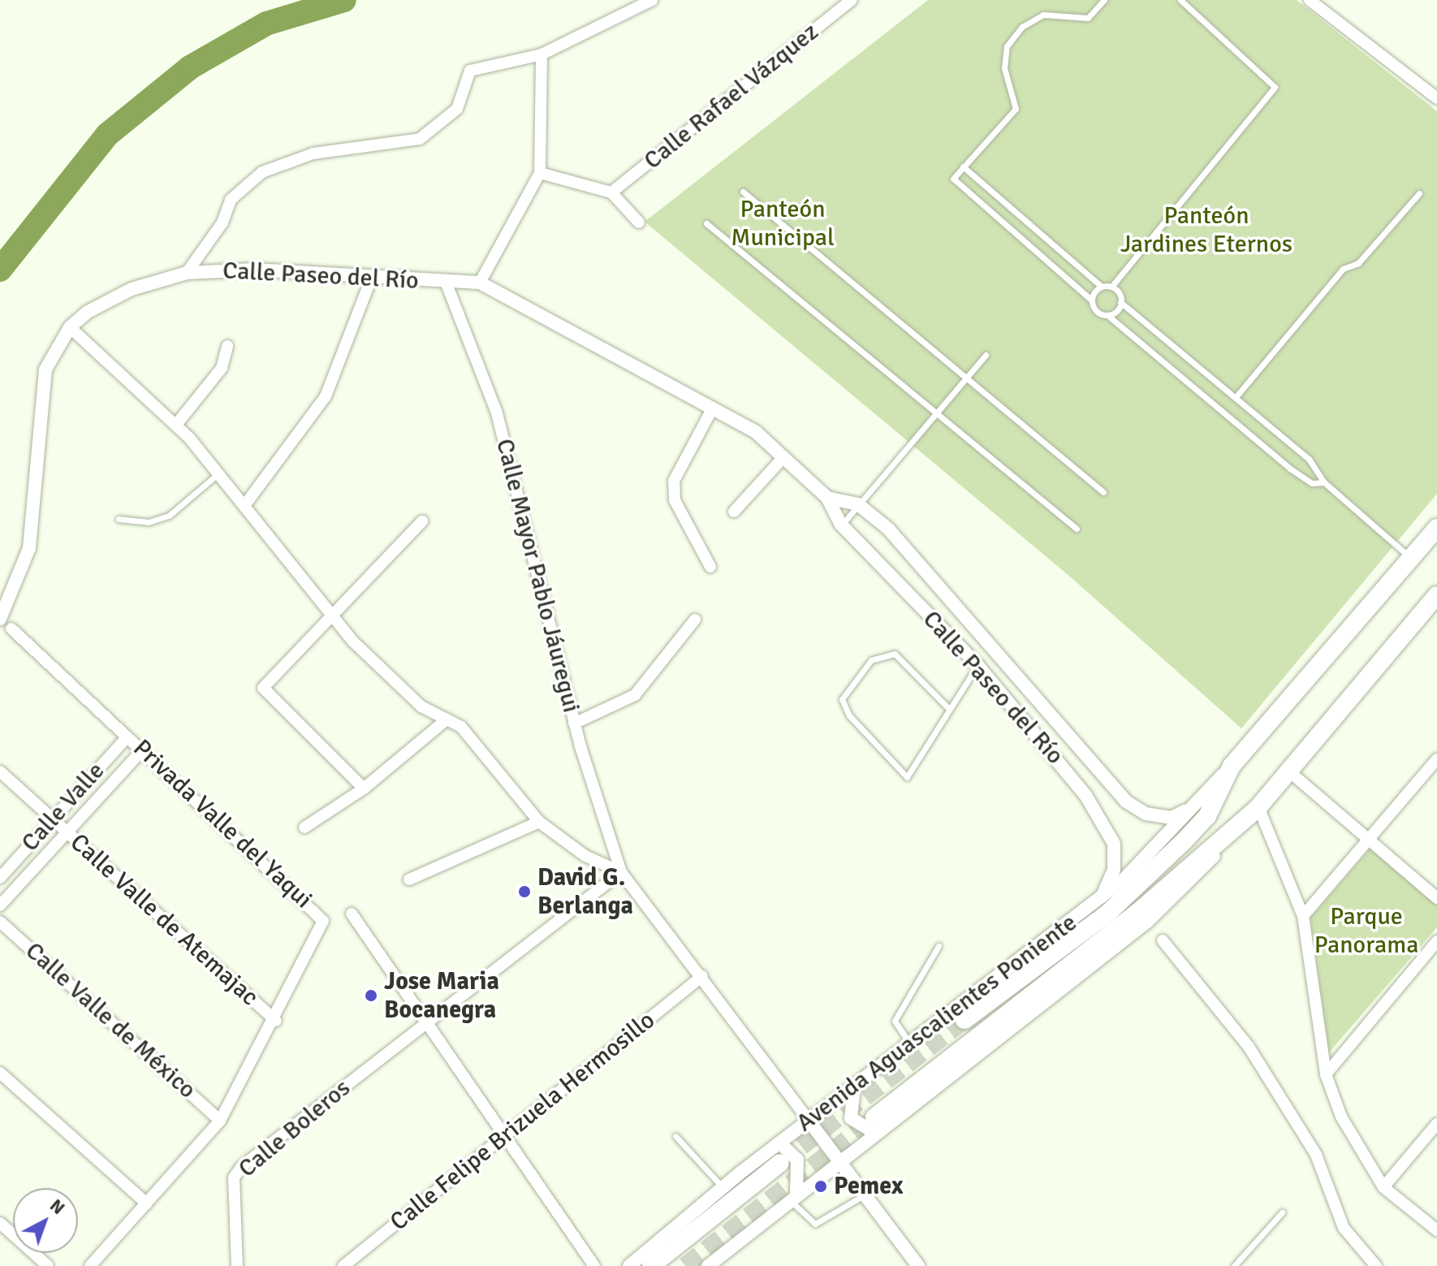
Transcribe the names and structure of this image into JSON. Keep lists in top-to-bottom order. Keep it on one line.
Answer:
{"streets":{"main road":["Avenida Aguascalientes Poniente"],"street":["Calle Rafael Vázquez","Calle Paseo del Río","Calle Mayor Pablo Jáuregui","Calle Valle","Privada Valle del Yaqui","Calle Valle de Atemajac","Calle Valle de México","Calle Felipe Brizuela Hermosillo","Calle Boleros"]},"crossings":[["Calle Paseo del Río","Calle Mayor Pablo Jáuregui"],["Calle Paseo del Río","Avenida Aguascalientes Poniente"],["Calle Mayor Pablo Jáuregui","Calle Boleros"],["Calle Valle","Privada Valle del Yaqui"],["Calle Valle","Calle Valle de Atemajac"],["Privada Valle del Yaqui","Calle Valle de Atemajac"],["Privada Valle del Yaqui","Calle Valle de México"]],"parks":["Panteón Municipal","Panteón Jardines Eternos","Parque Panorama"],"places":["David G. Berlanga","Jose Maria Bocanegra","Pemex"],"north":"top right"}
